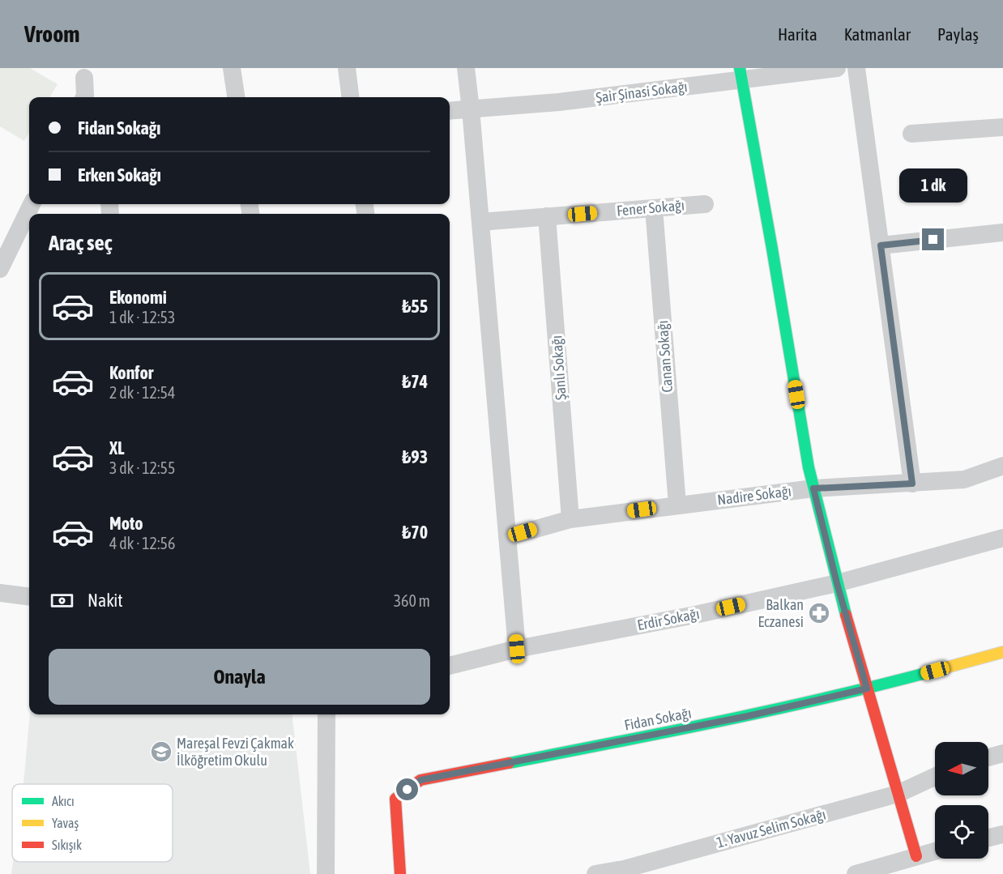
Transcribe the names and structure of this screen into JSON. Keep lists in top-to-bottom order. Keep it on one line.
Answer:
{"streets":{"street":["Şair Şinasi Sokağı","Fener Sokağı","Canan Sokağı","Şanlı Sokağı","Nadire Sokağı","Erdir Sokağı","Fidan Sokağı","1. Yavuz Selim Sokağı"]},"crossings":[["Fener Sokağı","Canan Sokağı"],["Fener Sokağı","Şanlı Sokağı"],["Canan Sokağı","Nadire Sokağı"],["Şanlı Sokağı","Nadire Sokağı"]],"places":{"pharmacy":["Balkan Eczanesi"],"school or university":["Mareşal Fevzi Çakmak İlköğretim Okulu"]},"legend":["Akıcı","Yavaş","Sıkışık"],"north":"left","page":{"header":"Vroom","nav":["Harita","Katmanlar","Paylaş"],"banner":["Fidan Sokağı","Erken Sokağı"],"bubble":"1 dk","heading":"Araç seç","list":[{"name":"Ekonomi","note":"1 dk · 12:53","value":"₺55"},{"name":"Konfor","note":"2 dk · 12:54","value":"₺74"},{"name":"XL","note":"3 dk · 12:55","value":"₺93"},{"name":"Moto","note":"4 dk · 12:56","value":"₺70"}],"pay":["Nakit","360 m"],"buttons":"Onayla"}}
